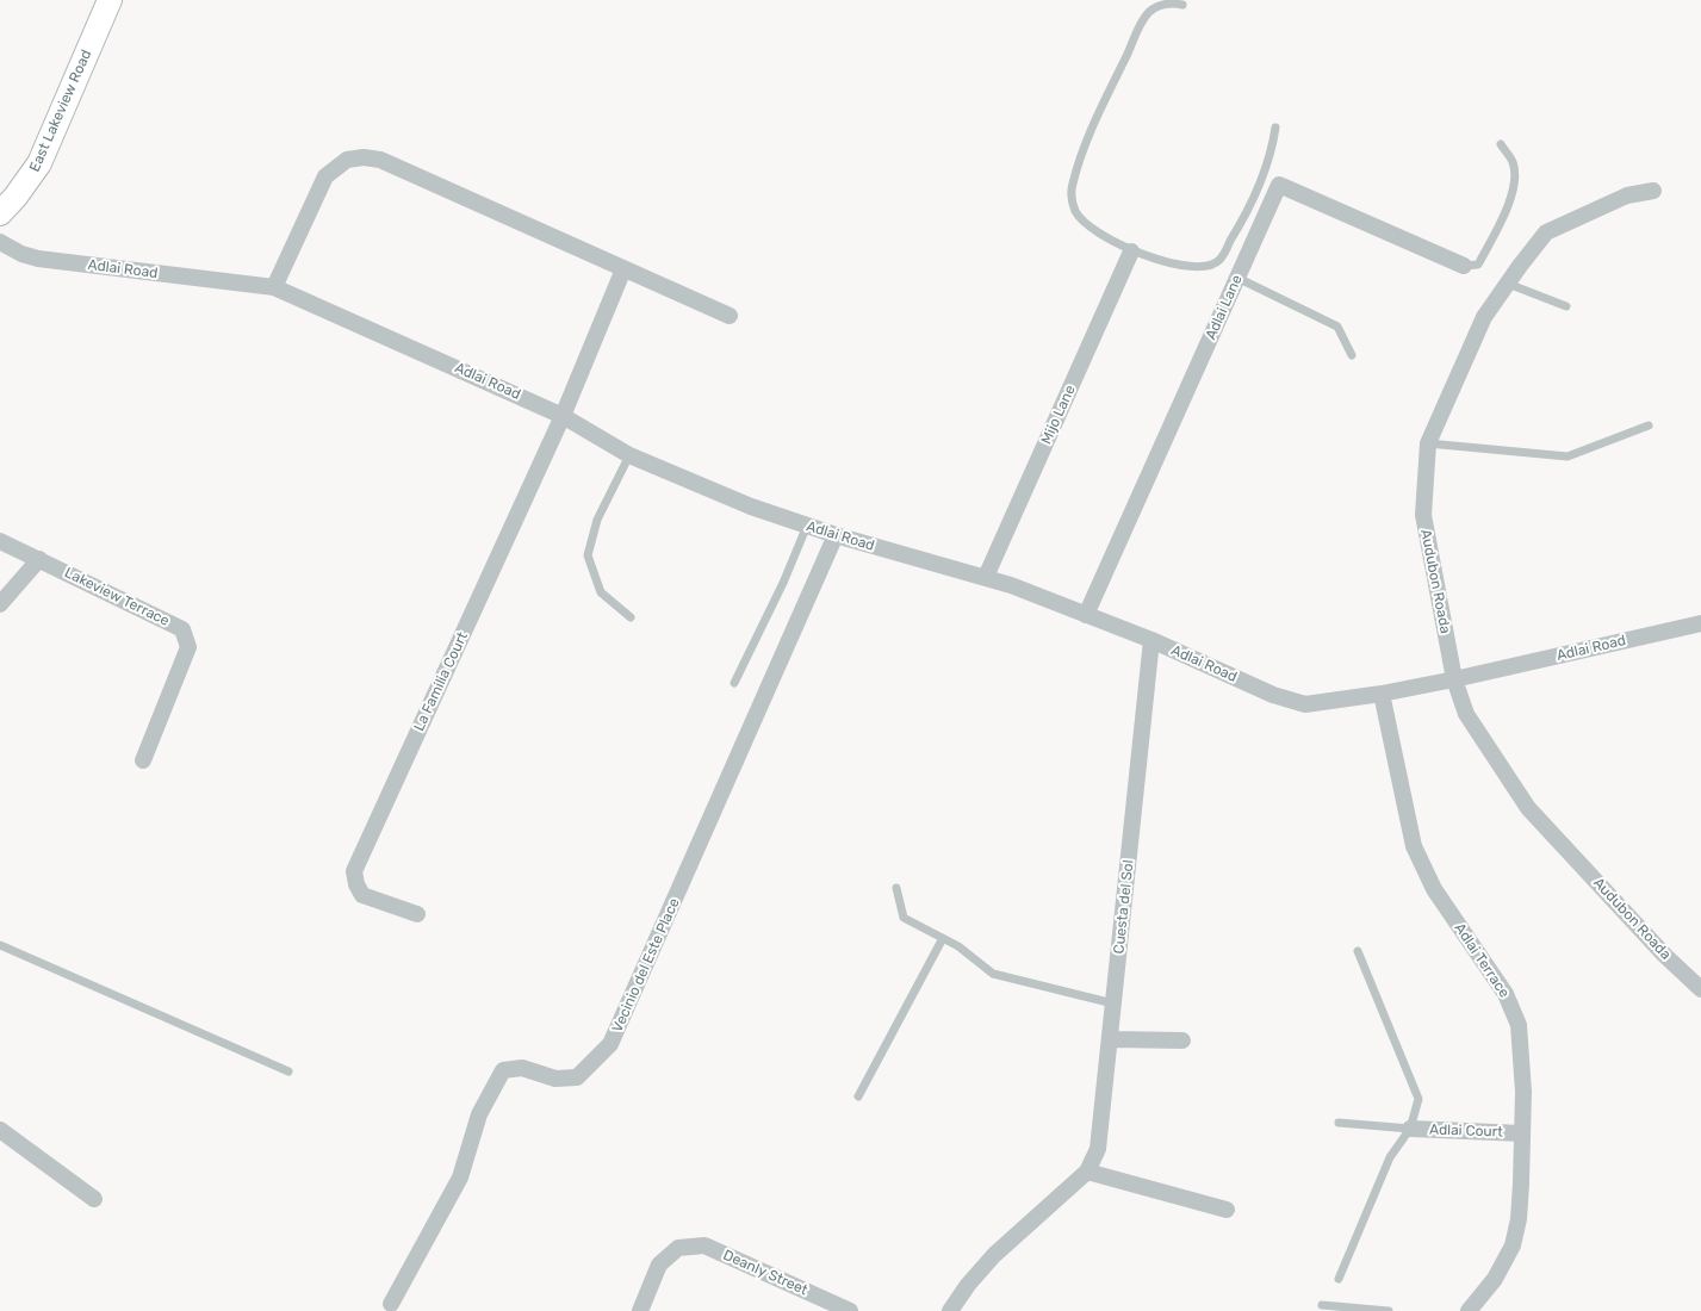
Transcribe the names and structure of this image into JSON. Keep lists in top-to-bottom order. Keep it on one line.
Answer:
{"streets":{"street":["East Lakeview Road","Adlai Road","Adlai Lane","Mijo Lane","Audubon Roada","Lakeview Terrace","La Familia Court","Cuesta del Sol","Adlai Terrace","Vecinio del Este Place","Adlai Court","Deanly Street"]},"crossings":[["Adlai Road","Adlai Lane"],["Adlai Road","Mijo Lane"],["Adlai Road","Audubon Roada"],["Adlai Road","La Familia Court"],["Adlai Road","Cuesta del Sol"],["Adlai Road","Adlai Terrace"],["Adlai Road","Vecinio del Este Place"],["Adlai Terrace","Adlai Court"]]}
